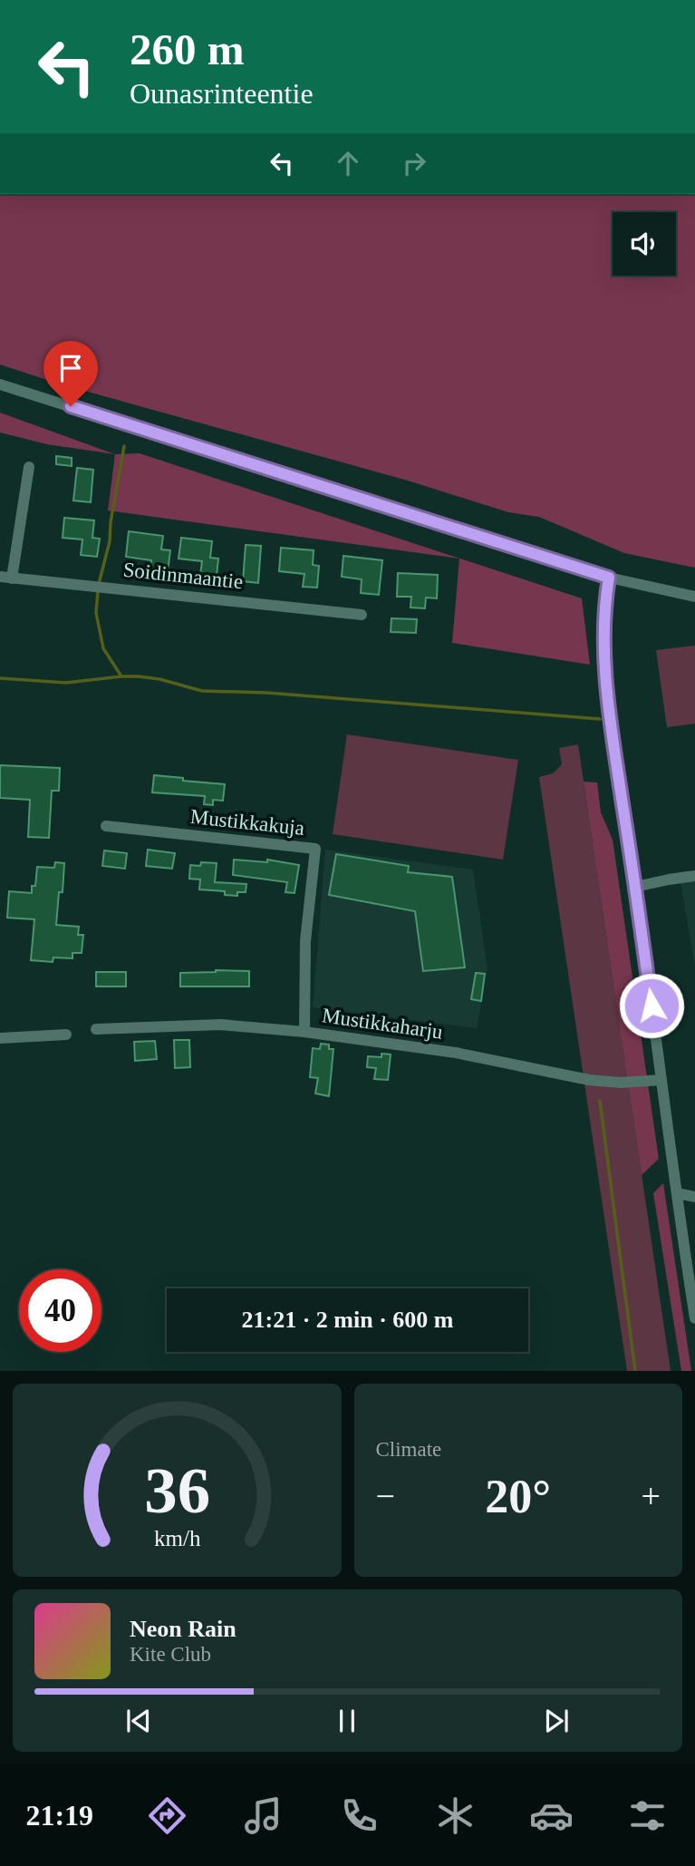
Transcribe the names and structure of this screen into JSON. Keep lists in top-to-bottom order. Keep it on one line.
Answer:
{"streets":{"street":["Soidinmaantie","Mustikkakuja","Mustikkaharju"]},"crossings":[["Mustikkakuja","Mustikkaharju"]],"page":{"turn":["260 m","Ounasrinteentie"],"limit":"40","trip":"21:21 · 2 min · 600 m","tile":"Climate","heat":["−","20°","+"],"song":["Neon Rain","Kite Club"],"tabs":"21:19","gauge":["36","km/h"]}}
